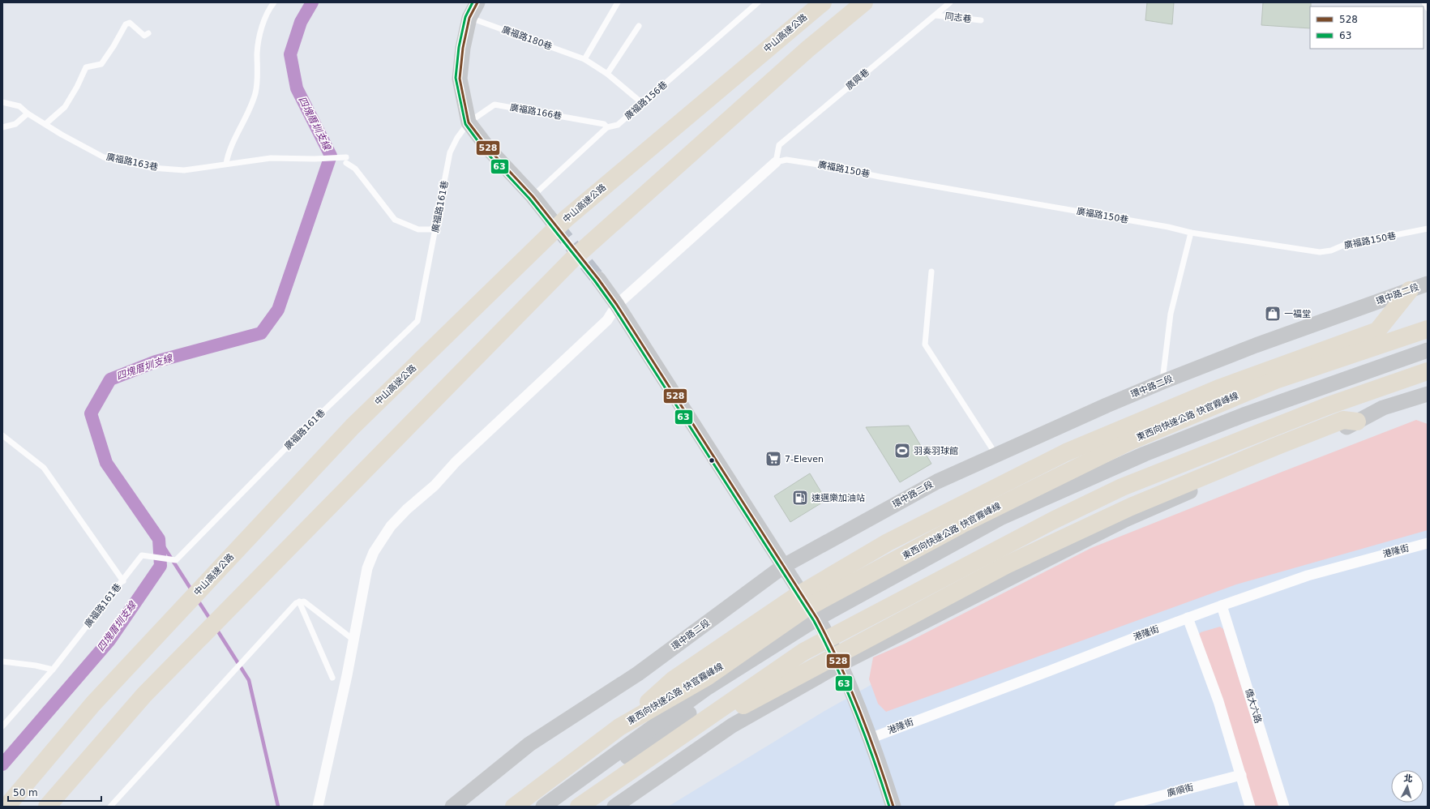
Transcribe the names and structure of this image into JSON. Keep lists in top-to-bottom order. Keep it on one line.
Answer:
{"streets":{"highway":["中山高速公路","東西向快速公路 快官霧峰線"],"street":["環中路二段","港隆街","僑大六路","廣順街"],"lane":["同志巷","廣福路180巷","廣興巷","廣福路156巷","廣福路166巷","廣福路163巷","廣福路150巷","廣福路161巷"]},"crossings":[["同志巷","廣興巷"],["廣福路180巷","廣福路156巷"],["廣興巷","廣福路150巷"],["廣福路156巷","廣福路166巷"],["廣福路166巷","廣福路161巷"],["廣福路163巷","廣福路161巷"],["港隆街","僑大六路"]],"water":["四塊厝圳支線"],"places":{"shop":["一福堂"],"sports":["羽奏羽球館"],"supermarket":["7-Eleven"],"fuel station":["速邁樂加油站"]},"lines":["transit line 528","transit line 63"],"legend":["528","63"],"scale_bar":"50 m","north":"top"}
